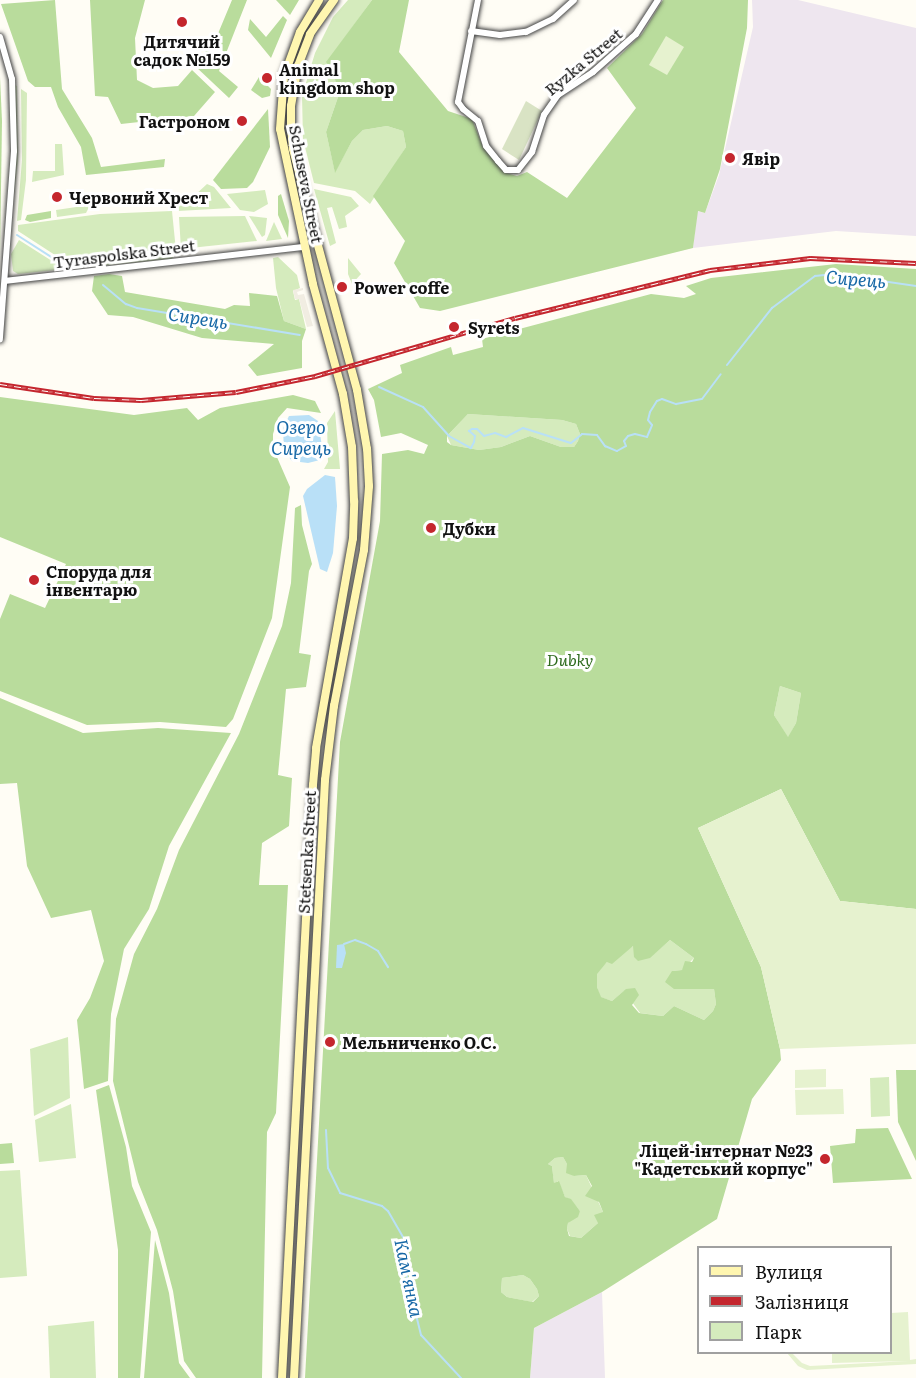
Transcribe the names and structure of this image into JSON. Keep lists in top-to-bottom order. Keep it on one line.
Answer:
{"streets":{"main road":["Schuseva Street","Stetsenka Street"],"street":["Ryzka Street","Tyraspolska Street"]},"crossings":[["Schuseva Street","Tyraspolska Street"],["Schuseva Street","Stetsenka Street"]],"water":["Сирець","Озеро Сирець","Кам'янка"],"parks":["Dubky"],"places":["Дитячий садок №159","Animal kingdom shop","Гастроном","Явір","Червоний Хрест","Power coffe","Syrets","Дубки","Споруда для інвентарю","Мельниченко О.С.","Ліцей-інтернат №23 \"Кадетський корпус\""],"legend":["Вулиця","Залізниця","Парк"]}
